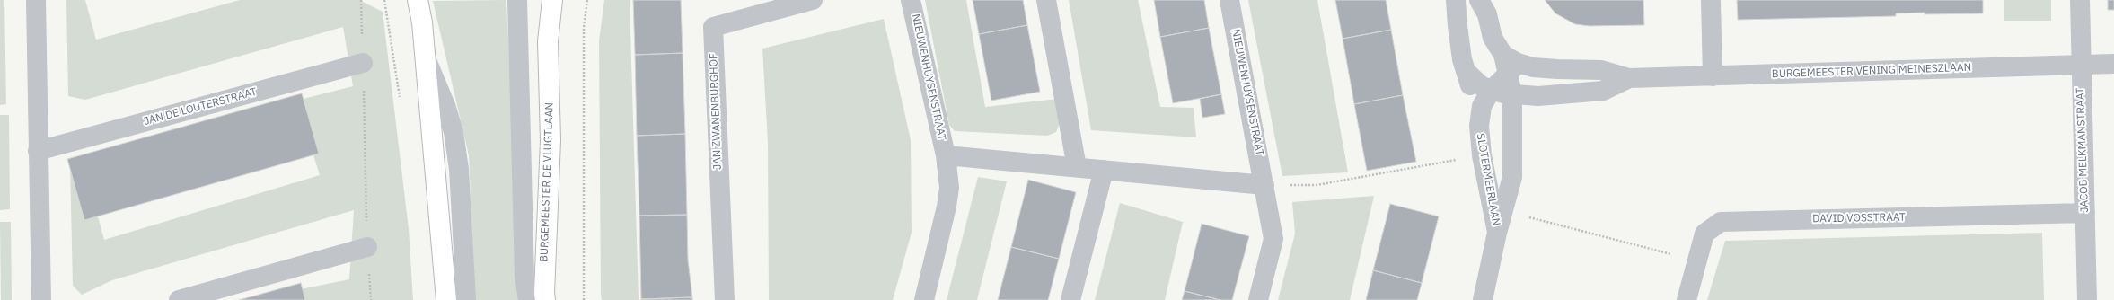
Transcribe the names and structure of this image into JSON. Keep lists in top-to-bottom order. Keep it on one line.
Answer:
{"streets":{"main road":["BURGEMEESTER DE VLUGTLAAN"],"street":["BURGEMEESTER VENING MEINESZLAAN","NIEUWENHUYSENSTRAAT","JAN DE LOUTERSTRAAT","JAN ZWANENBURGHOF","JACOB MELKMANSTRAAT","SLOTERMEERLAAN","DAVID VOSSTRAAT"]},"crossings":[["BURGEMEESTER VENING MEINESZLAAN","JACOB MELKMANSTRAAT"],["BURGEMEESTER VENING MEINESZLAAN","SLOTERMEERLAAN"],["JACOB MELKMANSTRAAT","DAVID VOSSTRAAT"]]}
